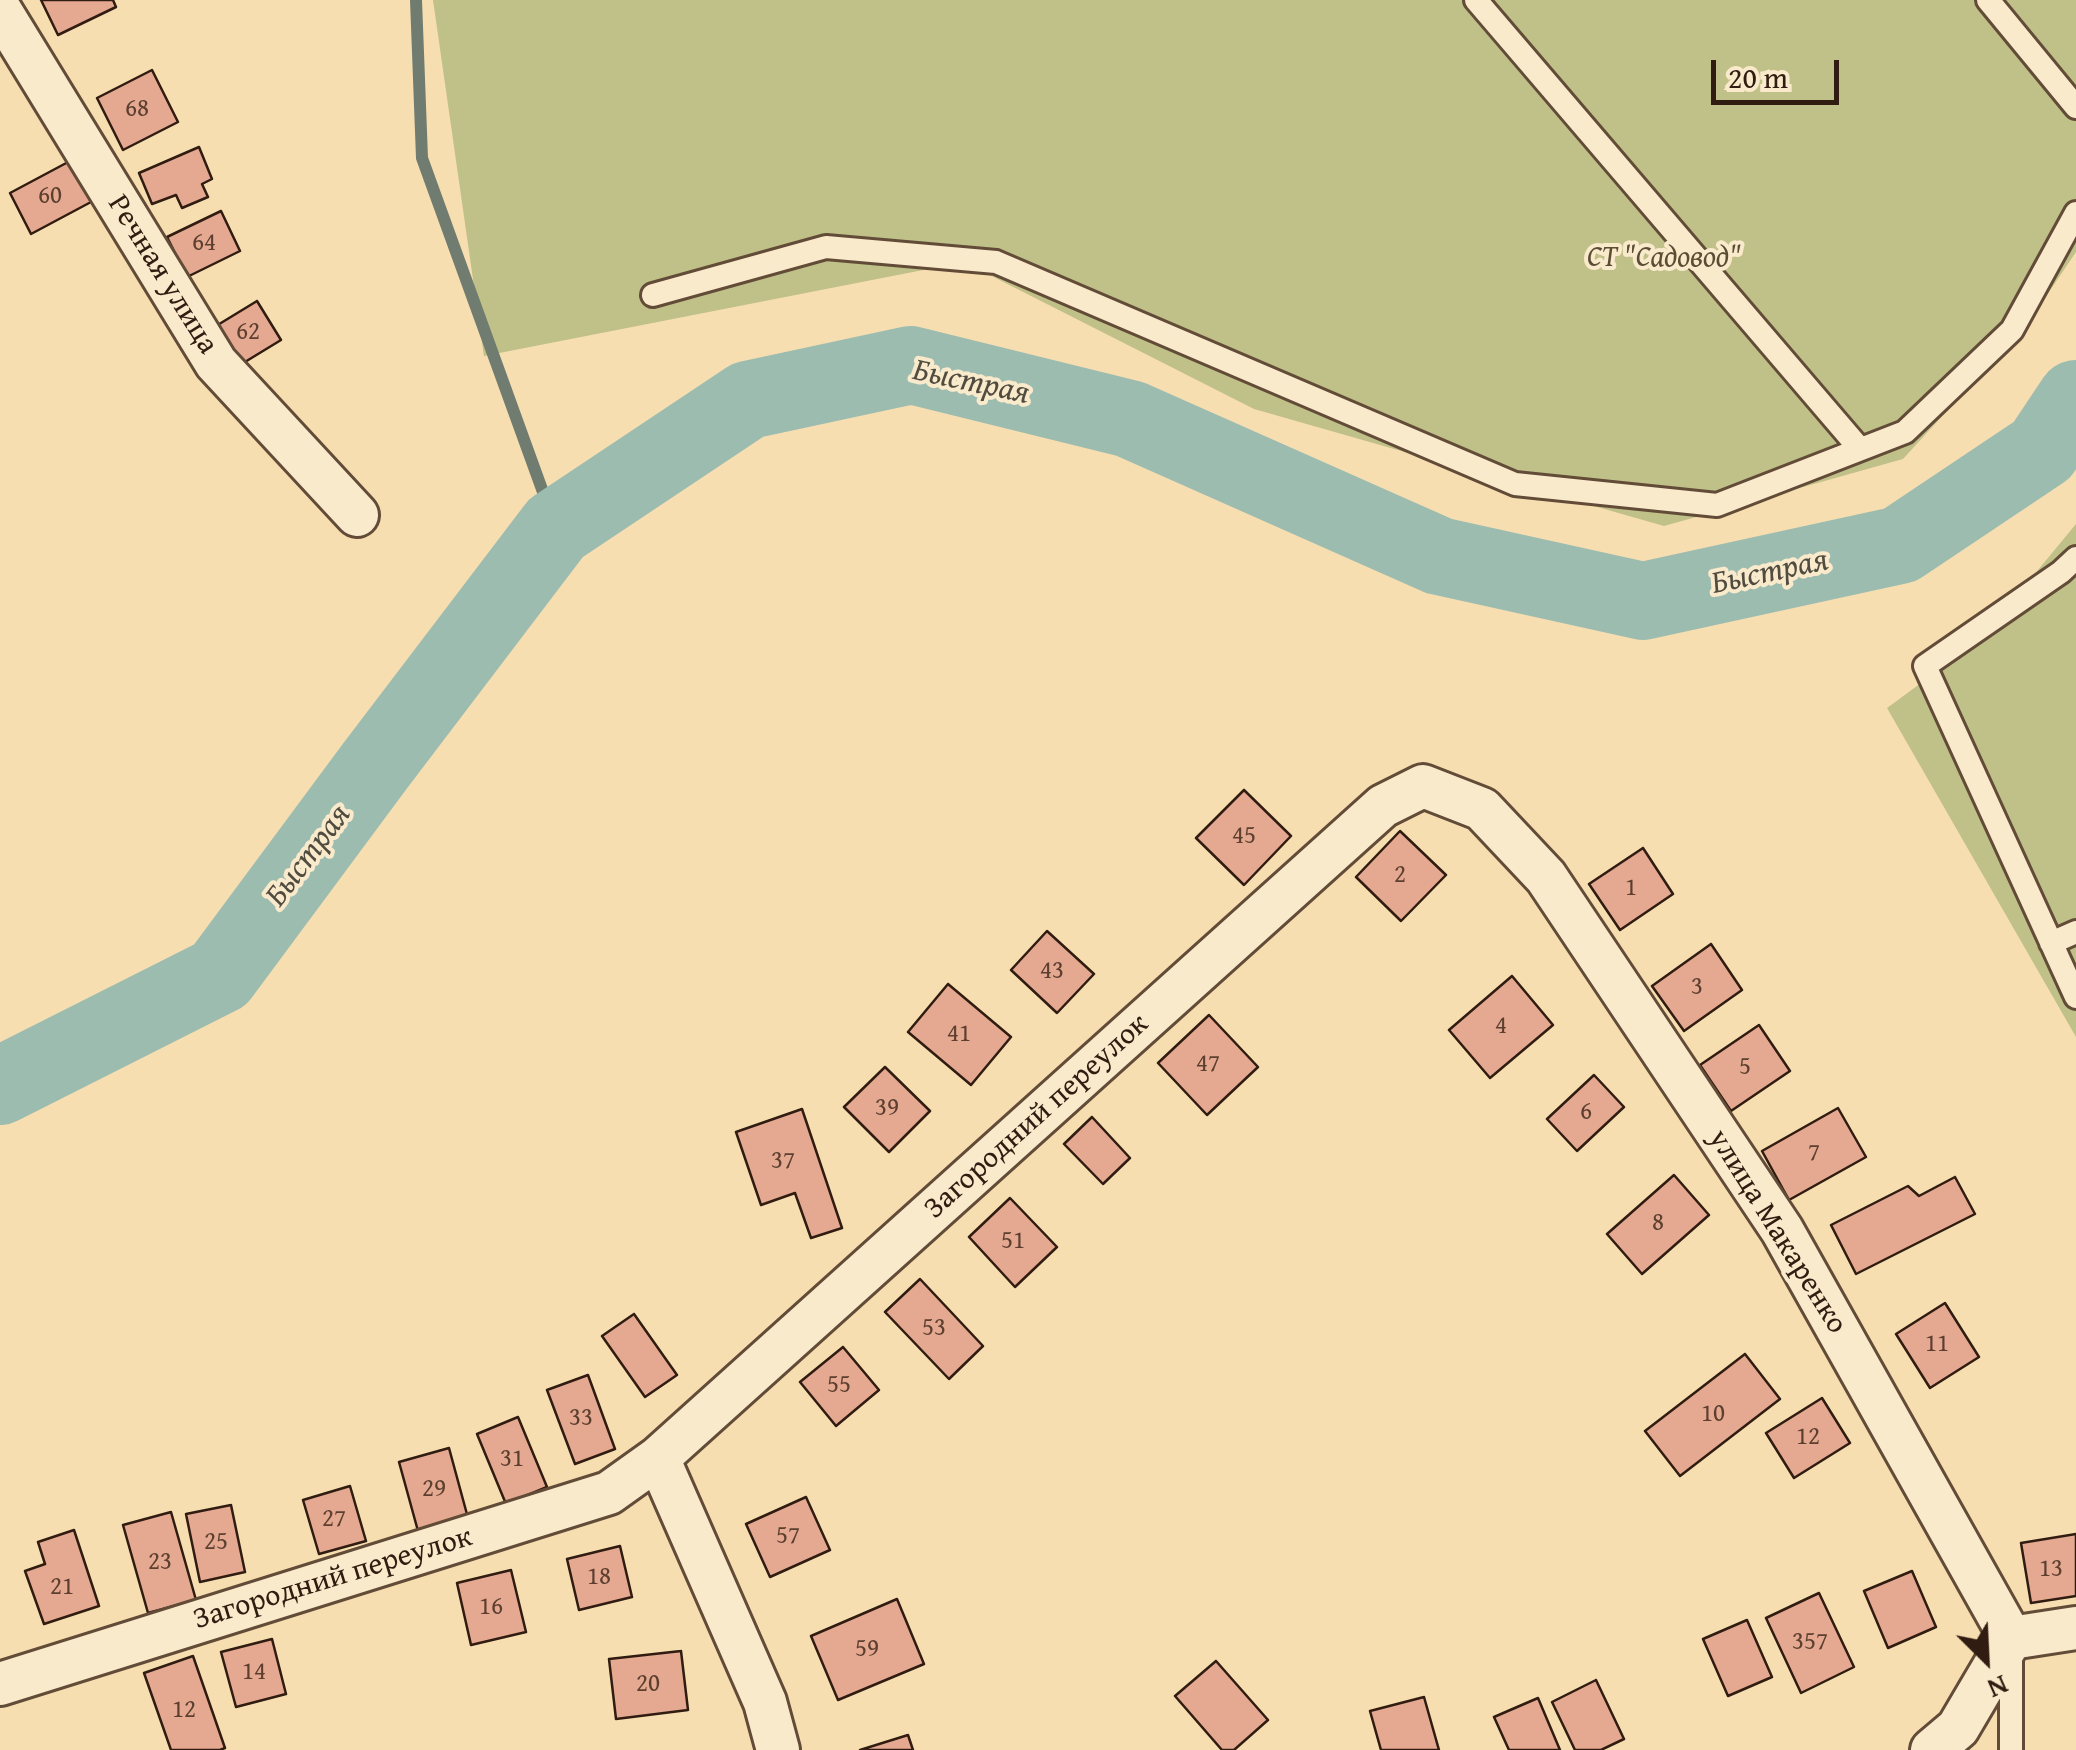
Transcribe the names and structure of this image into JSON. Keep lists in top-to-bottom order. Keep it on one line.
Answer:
{"streets":{"street":["Речная улица","Загородний переулок","улица Макаренко"]},"crossings":[["Загородний переулок","улица Макаренко"]],"water":["Быстрая"],"parks":["СТ \"Садовод\""],"house_numbers":["68","60","64","62","45","2","1","43","3","4","41","47","5","39","6","7","37","8","51","53","11","55","10","33","12","31","29","27","57","25","23","13","18","21","16","357","59","14","20","12"],"scale_bar":"20 m","north":"bottom right"}
